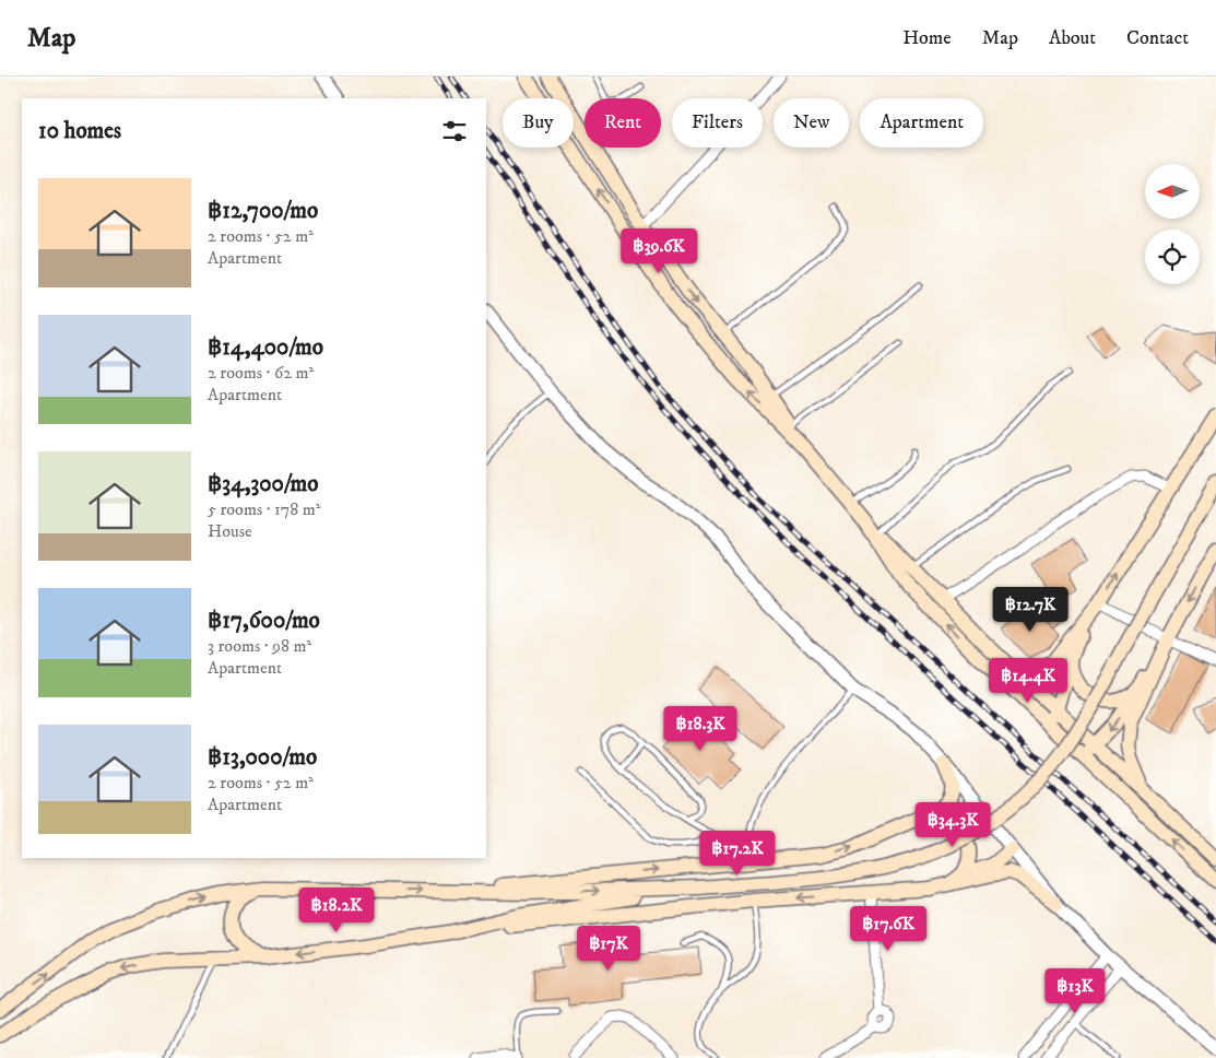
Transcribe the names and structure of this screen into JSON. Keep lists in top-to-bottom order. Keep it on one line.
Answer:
{"north":"left","page":{"header":"Map","nav":["Home","Map","About","Contact"],"chip":["Buy","Rent","Filters","New","Apartment"],"heading":"10 homes","list":[{"name":"฿12,700/mo","note":"2 rooms · 52 m² · Apartment"},{"name":"฿14,400/mo","note":"2 rooms · 62 m² · Apartment"},{"name":"฿34,300/mo","note":"5 rooms · 178 m² · House"},{"name":"฿17,600/mo","note":"3 rooms · 98 m² · Apartment"},{"name":"฿13,000/mo","note":"2 rooms · 52 m² · Apartment"}],"price":["฿39.6K","฿12.7K","฿14.4K","฿18.3K","฿34.3K","฿17.2K","฿18.2K","฿17.6K","฿17K","฿13K"]}}
